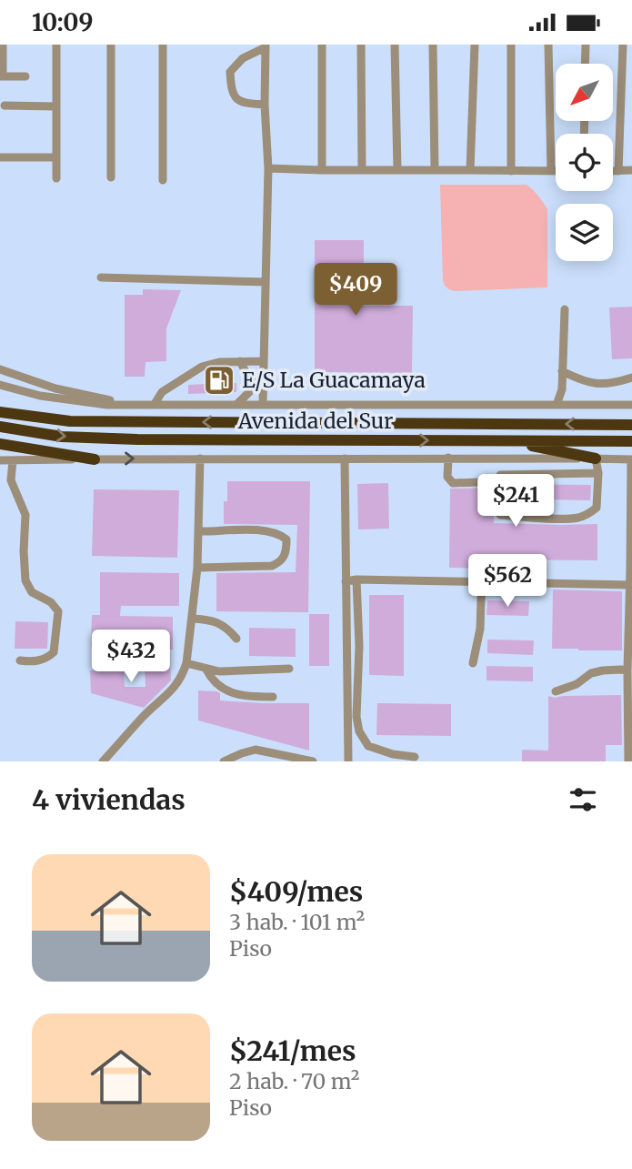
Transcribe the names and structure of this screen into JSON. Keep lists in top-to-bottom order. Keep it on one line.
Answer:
{"streets":{"highway":["Avenida del Sur"]},"places":{"fuel station":["E/S La Guacamaya"]},"north":"bottom left","page":{"status":"10:09","price":["$409","$241","$562","$432"],"heading":"4 viviendas","list":[{"name":"$409/mes","note":"3 hab. · 101 m² · Piso"},{"name":"$241/mes","note":"2 hab. · 70 m² · Piso"}]}}
